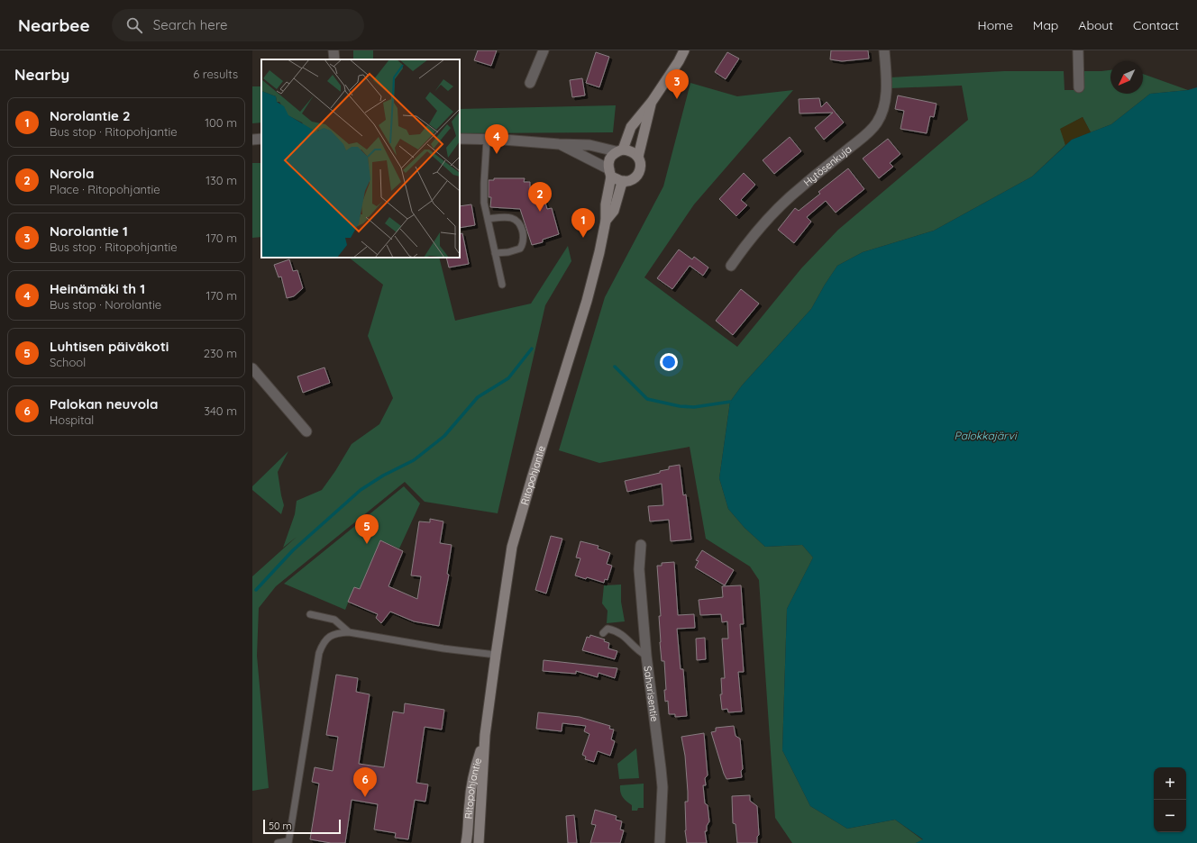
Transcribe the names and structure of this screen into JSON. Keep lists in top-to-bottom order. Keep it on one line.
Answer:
{"streets":{"main road":["Ritopohjantie"],"street":["Hytösenkuja","Saharisentie"]},"water":["Palokkajärvi"],"scale_bar":"50 m","north":"bottom left","page":{"header":"Nearbee","search":"Search here","nav":["Home","Map","About","Contact"],"heading":["Nearby","6 results"],"pins":["3","4","2","1","5","6"],"list":[{"mark":"1","name":"Norolantie 2","note":"Bus stop · Ritopohjantie","value":"100 m"},{"mark":"2","name":"Norola","note":"Place · Ritopohjantie","value":"130 m"},{"mark":"3","name":"Norolantie 1","note":"Bus stop · Ritopohjantie","value":"170 m"},{"mark":"4","name":"Heinämäki th 1","note":"Bus stop · Norolantie","value":"170 m"},{"mark":"5","name":"Luhtisen päiväkoti","note":"School","value":"230 m"},{"mark":"6","name":"Palokan neuvola","note":"Hospital","value":"340 m"}],"map_buttons":["+","−"],"scale":"50 m"}}
